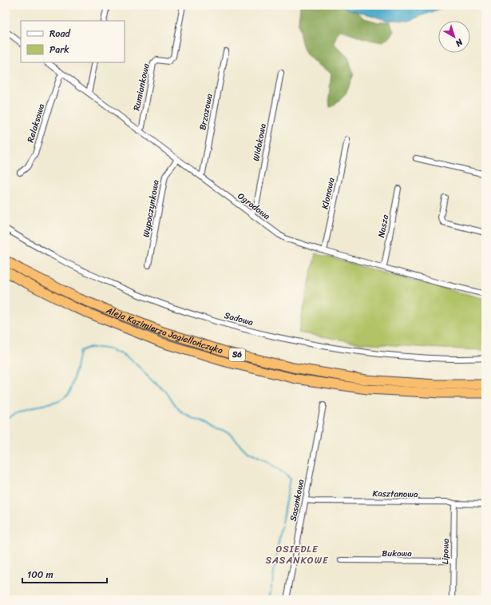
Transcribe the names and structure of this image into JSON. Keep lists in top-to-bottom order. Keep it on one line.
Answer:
{"streets":{"highway":["Aleja Kazimierza Jagiellończyka","S6"],"street":["Rumiankowa","Brzozowa","Relaksowa","Widokowa","Klonowa","Ogrodowa","Wypoczynkowa","Nasza","Sadowa","Kasztanowa","Sasankowa","Lipowa","Bukowa"]},"crossings":[["Rumiankowa","Ogrodowa"],["Brzozowa","Ogrodowa"],["Relaksowa","Ogrodowa"],["Widokowa","Ogrodowa"],["Klonowa","Ogrodowa"],["Ogrodowa","Wypoczynkowa"],["Ogrodowa","Nasza"],["Kasztanowa","Sasankowa"],["Kasztanowa","Lipowa"],["Lipowa","Bukowa"]],"districts":["OSIEDLE SASANKOWE"],"legend":["Road","Park"],"scale_bar":"100 m","north":"bottom right"}
